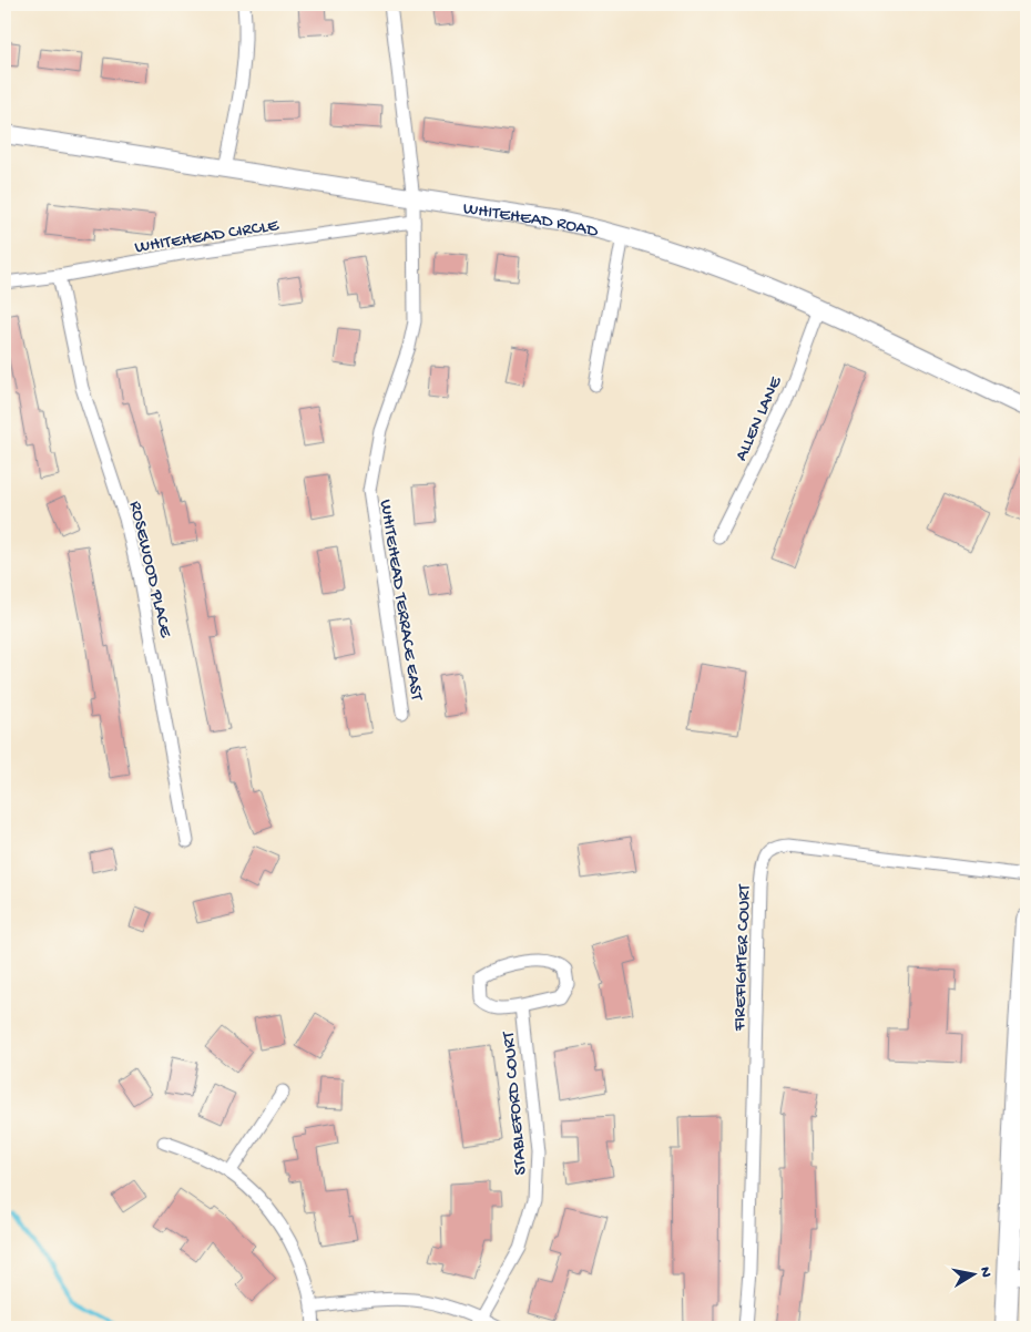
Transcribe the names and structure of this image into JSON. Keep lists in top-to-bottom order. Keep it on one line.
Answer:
{"streets":{"main road":["WHITEHEAD ROAD"],"street":["WHITEHEAD CIRCLE","ALLEN LANE","ROSEWOOD PLACE","WHITEHEAD TERRACE EAST","FIREFIGHTER COURT","STABLEFORD COURT"]},"crossings":[["WHITEHEAD ROAD","ALLEN LANE"],["WHITEHEAD ROAD","WHITEHEAD TERRACE EAST"],["WHITEHEAD CIRCLE","ROSEWOOD PLACE"],["WHITEHEAD CIRCLE","WHITEHEAD TERRACE EAST"]],"north":"right"}
